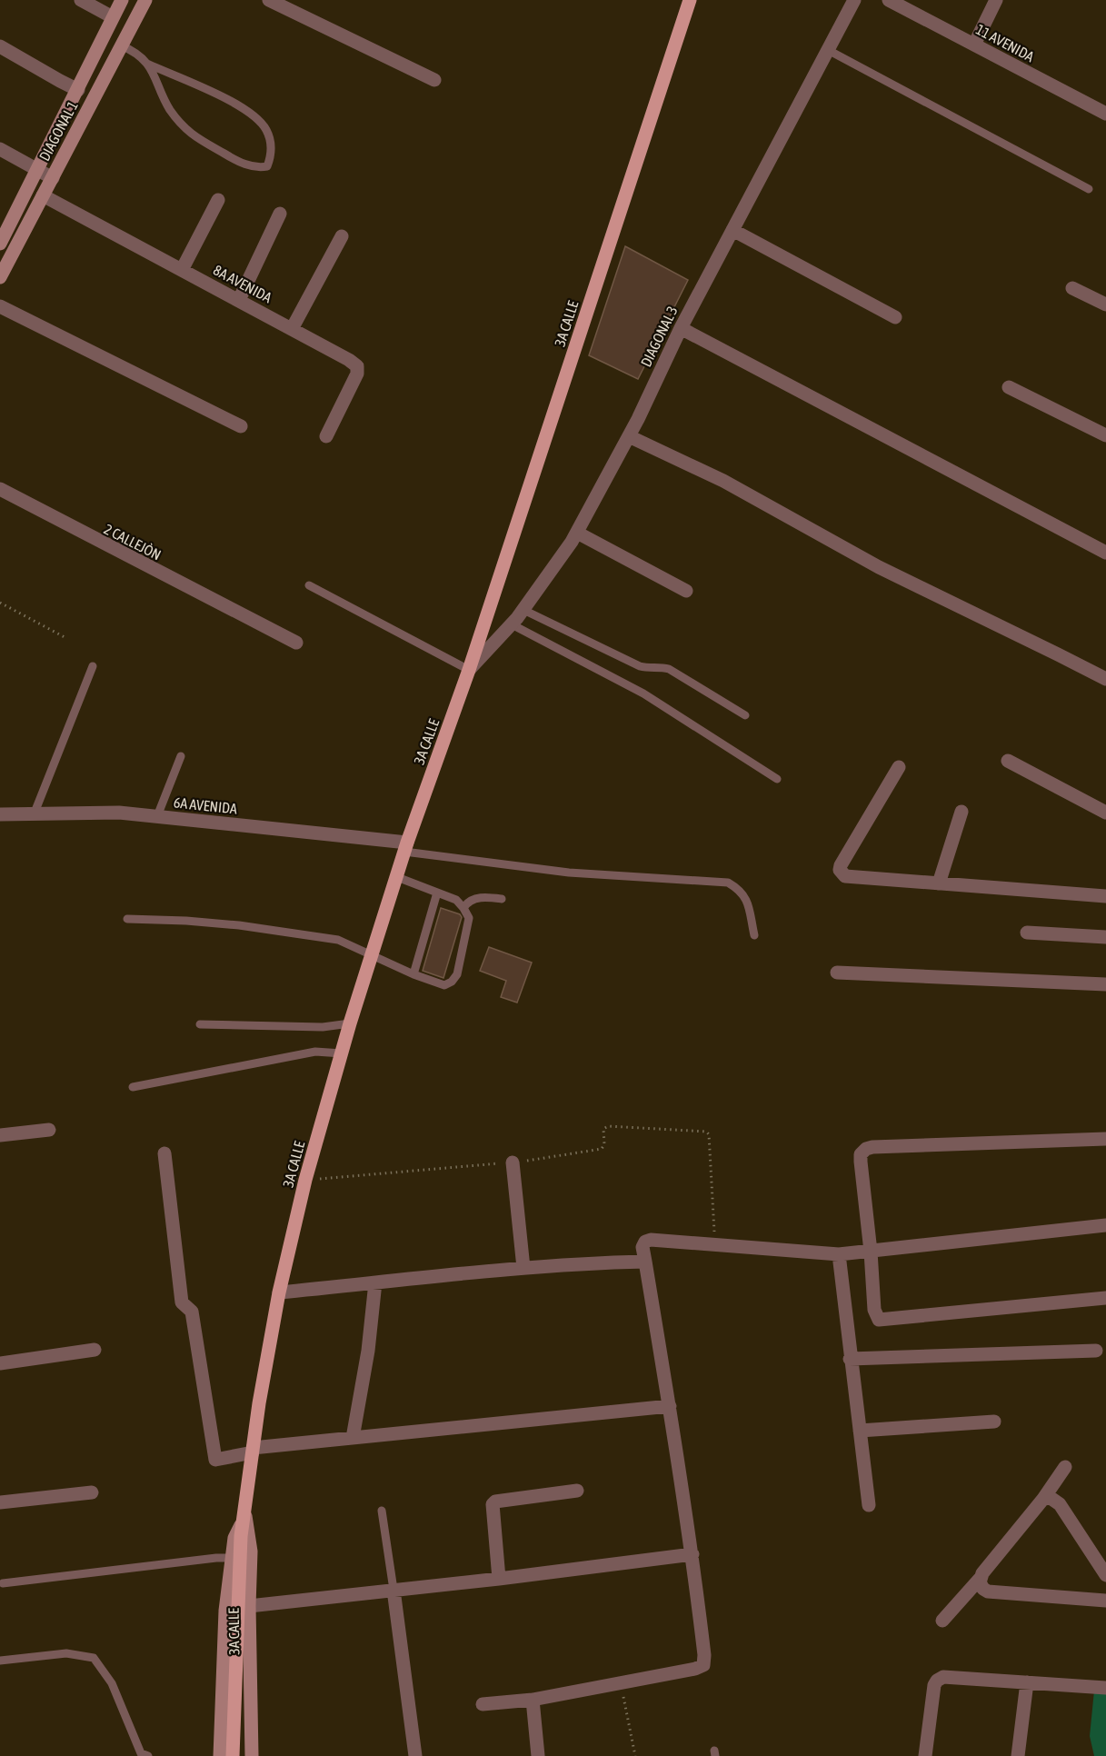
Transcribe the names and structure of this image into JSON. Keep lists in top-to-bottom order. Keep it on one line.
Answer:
{"streets":{"main road":["DIAGONAL 1","3A CALLE"],"street":["11 AVENIDA","8A AVENIDA","DIAGONAL 3","6A AVENIDA"],"lane":["2 CALLEJÒN"]},"crossings":[["DIAGONAL 1","8A AVENIDA"],["3A CALLE","DIAGONAL 3"],["3A CALLE","6A AVENIDA"]]}
